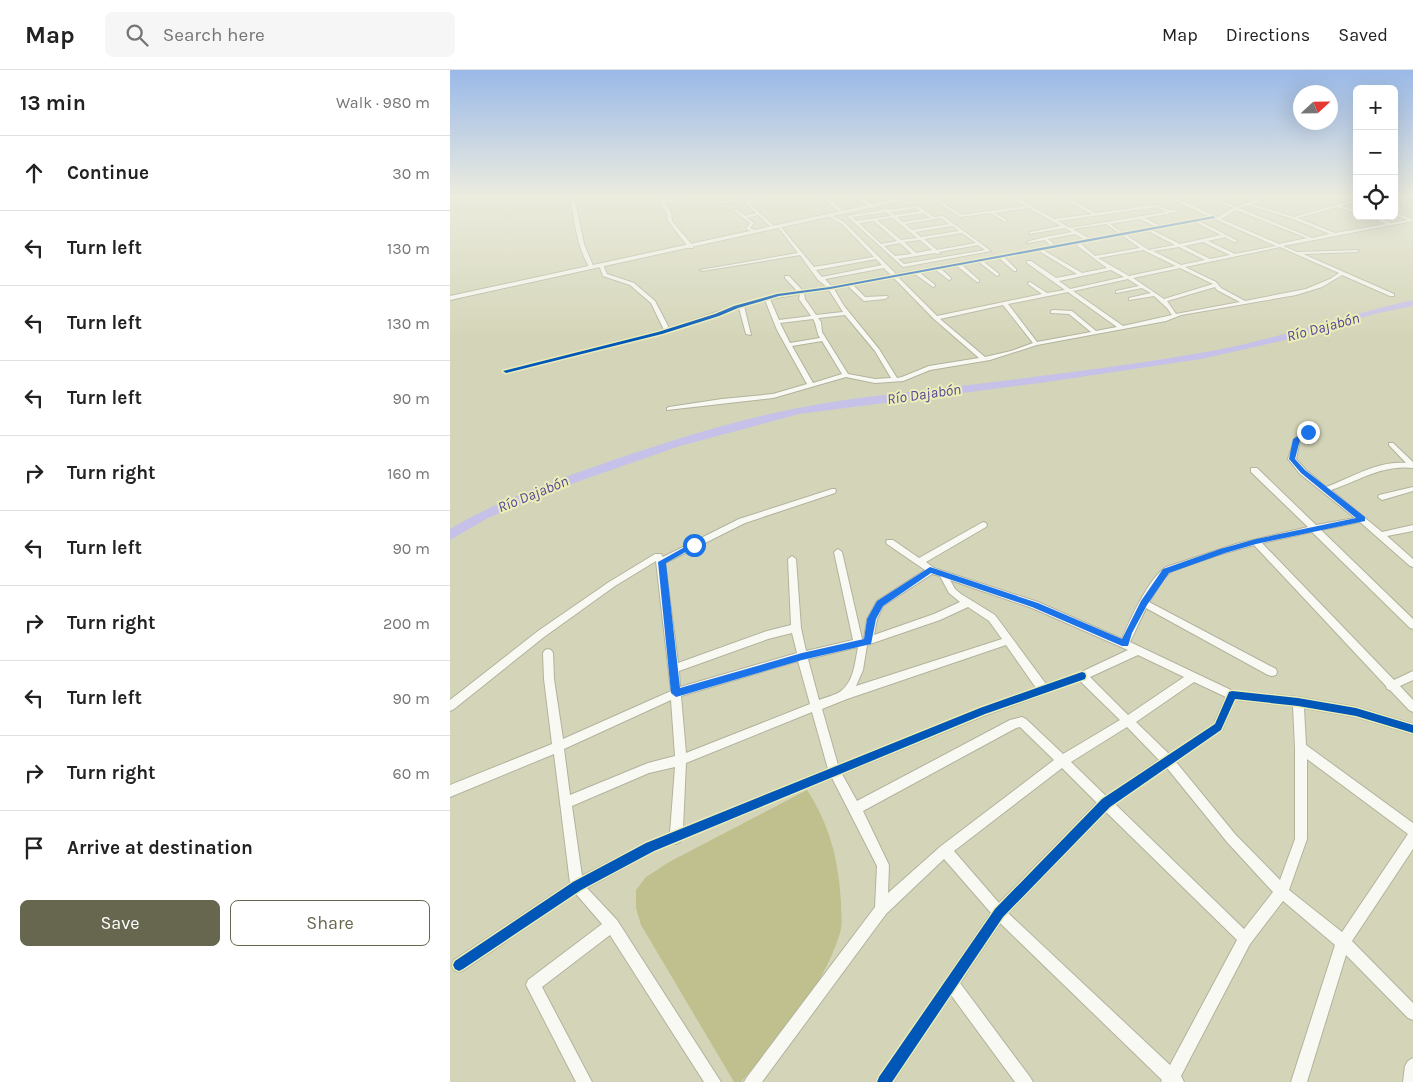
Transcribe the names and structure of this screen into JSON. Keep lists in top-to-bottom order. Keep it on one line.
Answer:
{"water":["Río Dajabón"],"north":"right","page":{"header":"Map","search":"Search here","nav":["Map","Directions","Saved"],"heading":["13 min","Walk · 980 m"],"map_buttons":["+","−"],"list":[["Continue","30 m"],["Turn left","130 m"],["Turn left","130 m"],["Turn left","90 m"],["Turn right","160 m"],["Turn left","90 m"],["Turn right","200 m"],["Turn left","90 m"],["Turn right","60 m"],"Arrive at destination"],"buttons":["Save","Share"]}}
